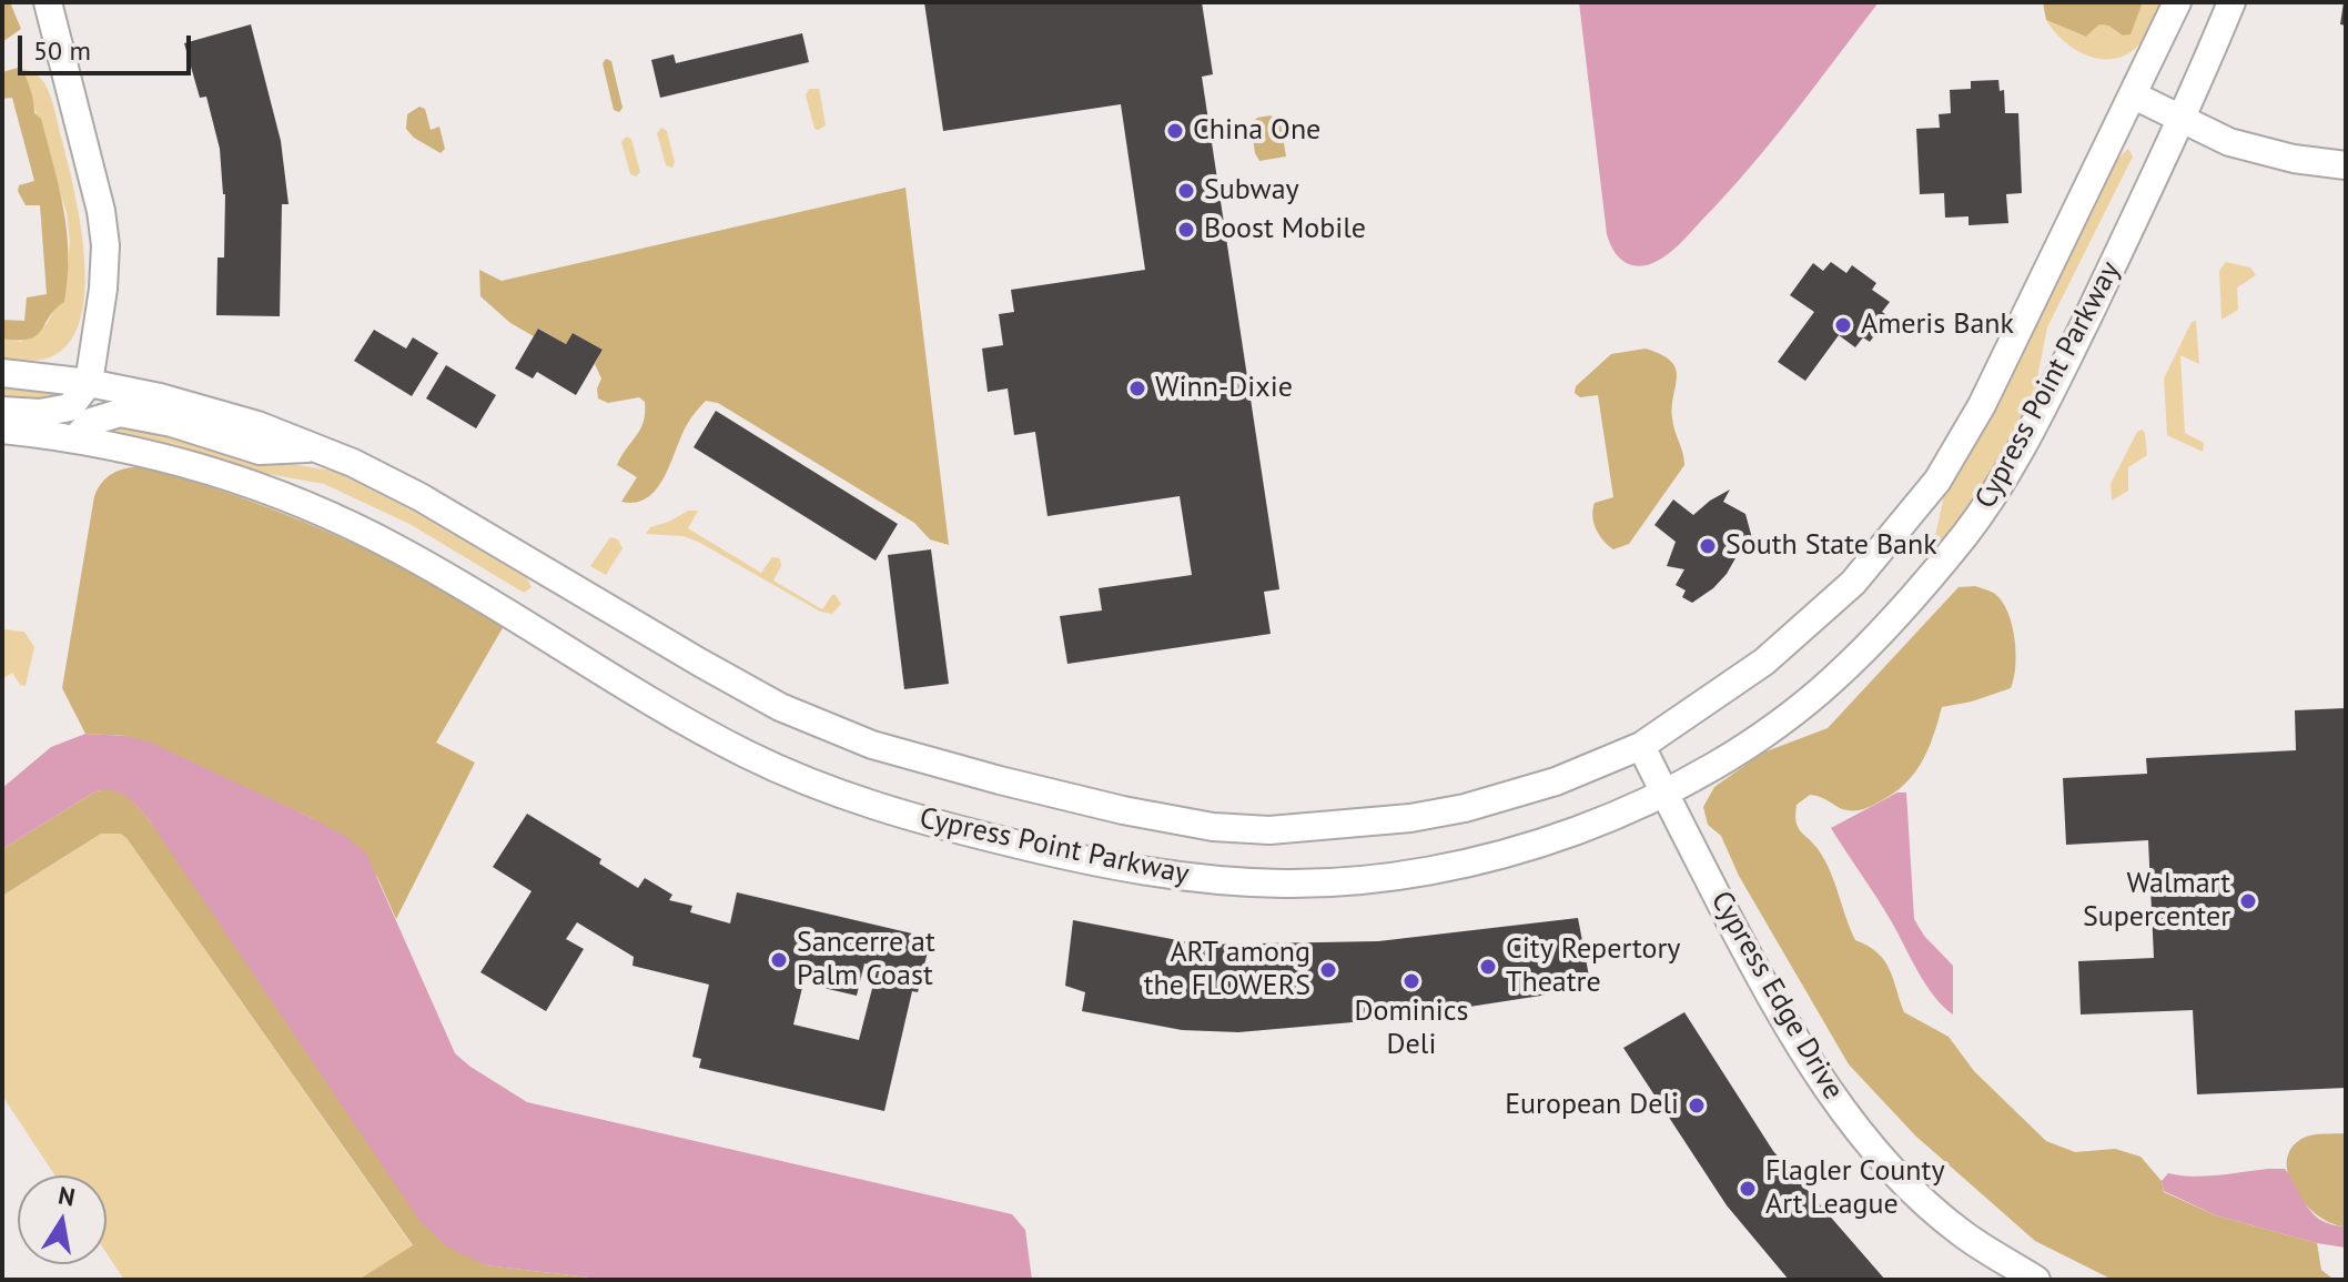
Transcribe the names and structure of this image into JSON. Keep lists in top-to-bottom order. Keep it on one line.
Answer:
{"streets":{"street":["Cypress Point Parkway","Cypress Edge Drive"]},"crossings":[["Cypress Point Parkway","Cypress Edge Drive"]],"places":["China One","Subway","Boost Mobile","Ameris Bank","Winn-Dixie","South State Bank","Walmart Supercenter","Sancerre at Palm Coast","City Repertory Theatre","ART among the FLOWERS","Dominics Deli","European Deli","Flagler County Art League"],"scale_bar":"50 m","north":"top"}
